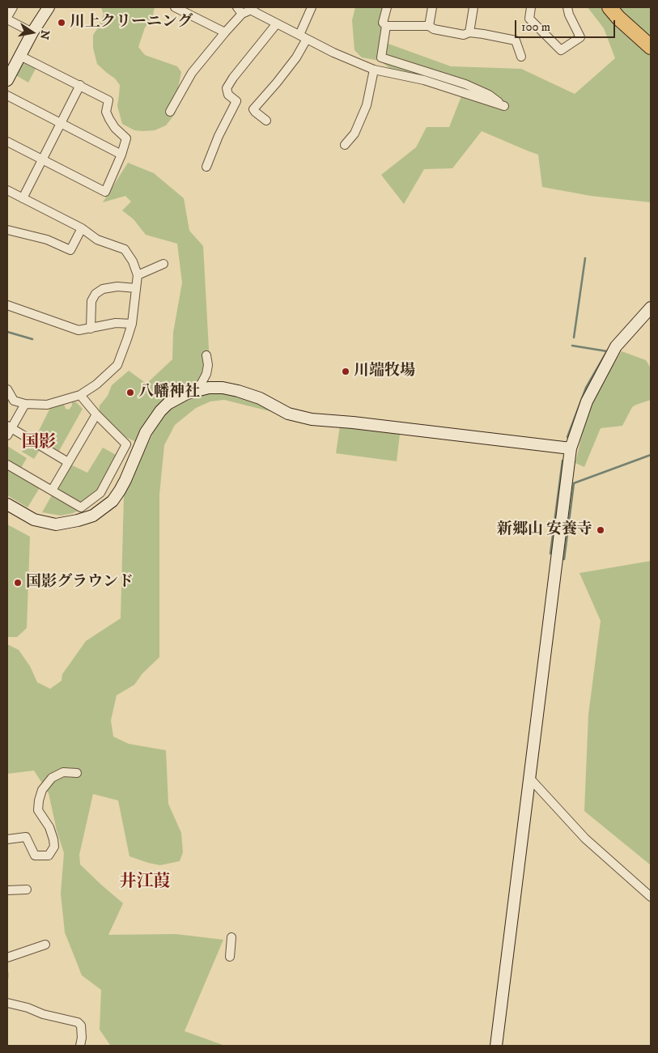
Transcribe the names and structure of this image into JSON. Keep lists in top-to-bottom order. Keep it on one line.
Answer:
{"districts":["国影","井江葭"],"places":["川上クリーニング","川端牧場","八幡神社","新郷山 安養寺","国影グラウンド"],"scale_bar":"100 m","north":"right"}
